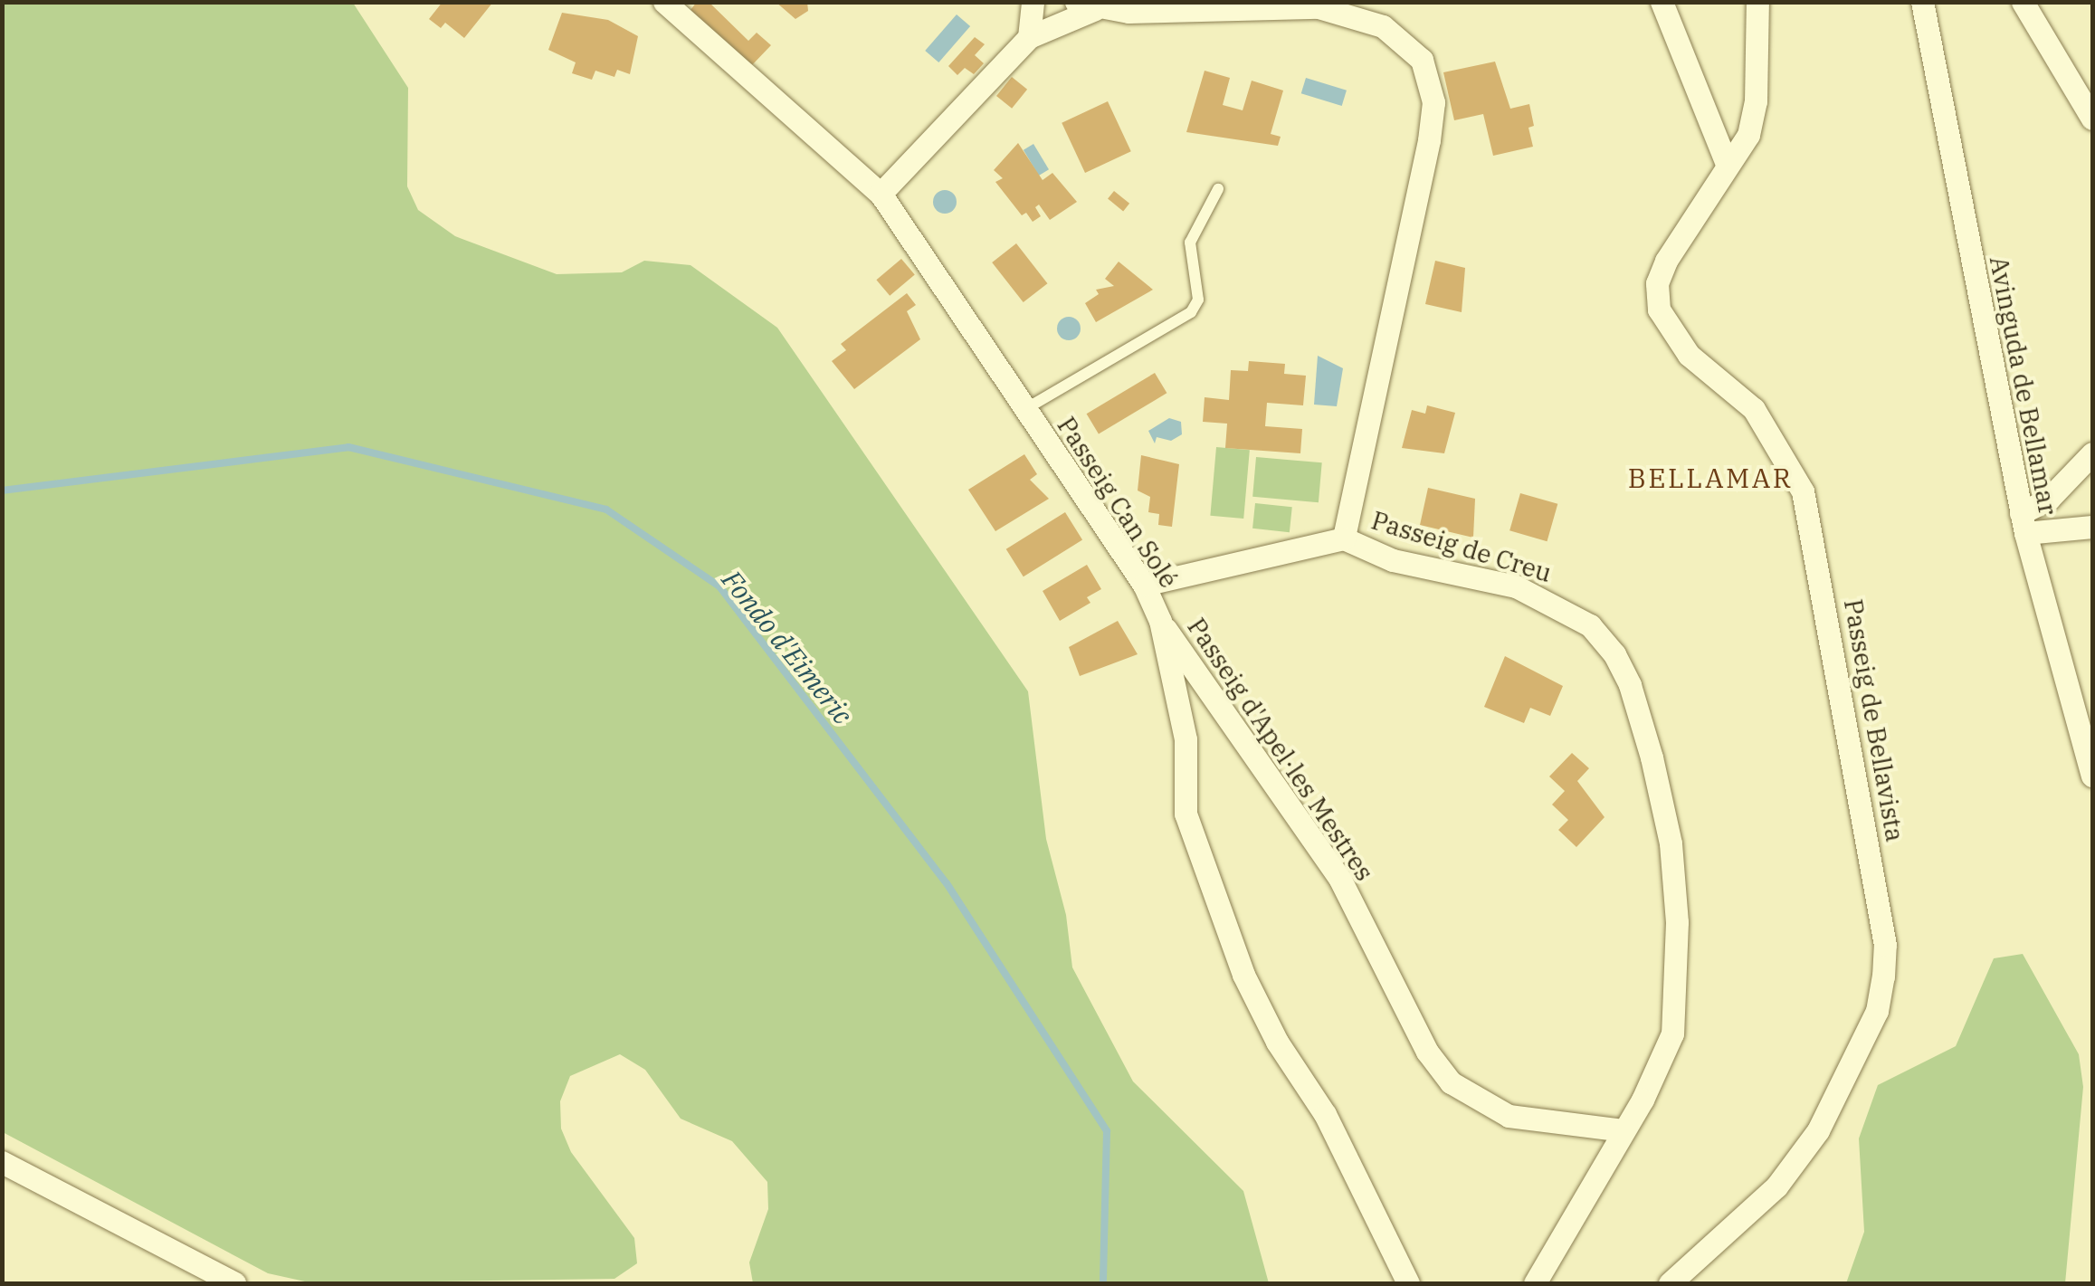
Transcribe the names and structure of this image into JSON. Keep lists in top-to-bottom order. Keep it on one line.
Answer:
{"streets":{"street":["Avinguda de Bellamar","Passeig Can Solé","Passeig de Creu","Passeig de Bellavista","Passeig d'Apel·les Mestres"]},"crossings":[["Passeig Can Solé","Passeig d'Apel·les Mestres"],["Passeig de Creu","Passeig d'Apel·les Mestres"]],"districts":["BELLAMAR"],"water":["Fondo d'Eimeric"]}
